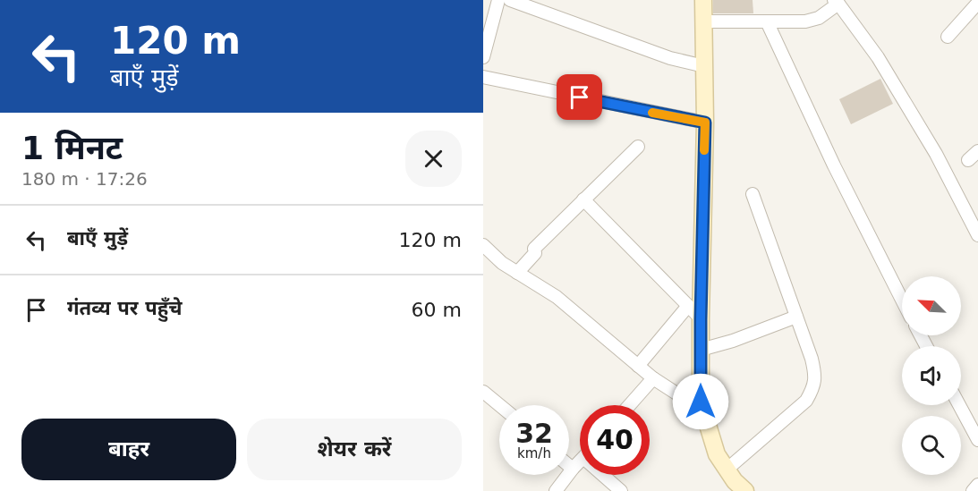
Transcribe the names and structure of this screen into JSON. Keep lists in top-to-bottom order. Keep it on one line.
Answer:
{"north":"top left","page":{"turn":["120 m","बाएँ मुड़ें"],"heading":["1 मिनट","180 m · 17:26"],"list":[{"name":"बाएँ मुड़ें","value":"120 m"},{"name":"गंतव्य पर पहुँचे","value":"60 m"}],"speed":"32 km/h","limit":"40","buttons":["बाहर","शेयर करें"]}}
